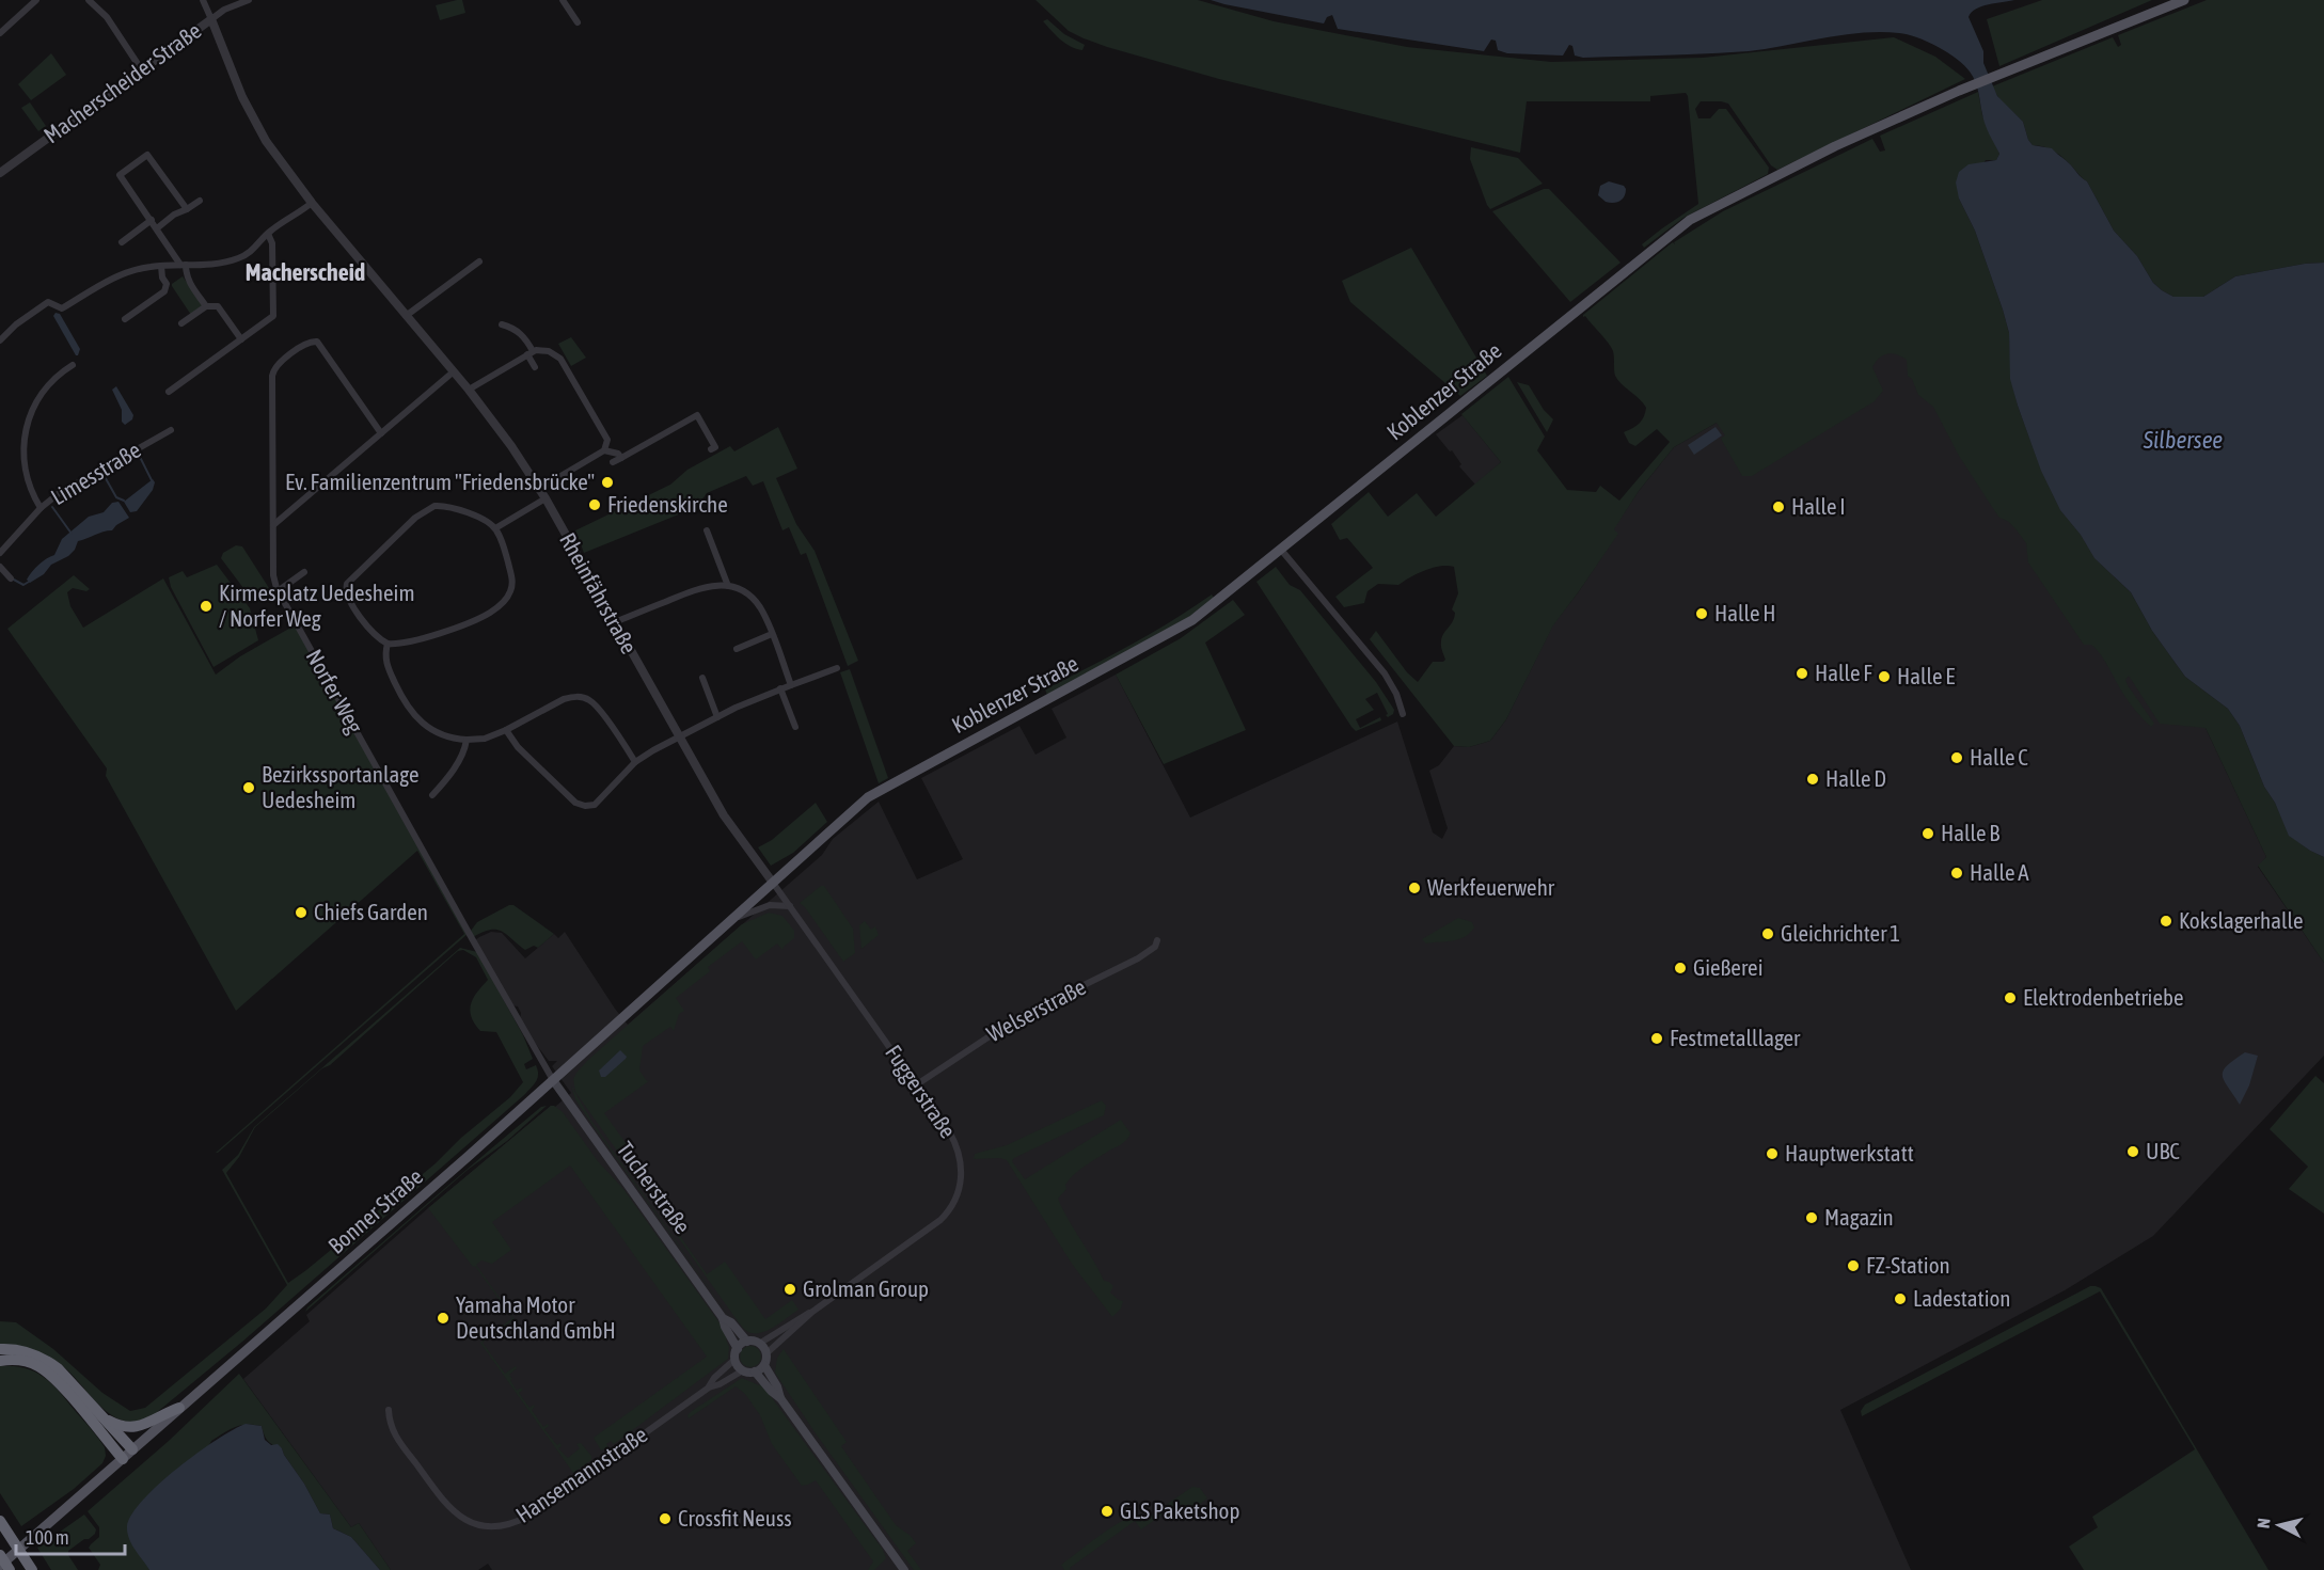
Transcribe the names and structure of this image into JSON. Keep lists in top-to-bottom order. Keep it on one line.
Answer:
{"streets":{"main road":["Koblenzer Straße","Tucherstraße","Bonner Straße"],"street":["Macherscheider Straße","Limesstraße","Rheinfährstraße","Norfer Weg","Welserstraße","Fuggerstraße","Hansemannstraße"]},"crossings":[["Macherscheider Straße","Rheinfährstraße"],["Koblenzer Straße","Rheinfährstraße"],["Koblenzer Straße","Fuggerstraße"],["Koblenzer Straße","Bonner Straße"],["Rheinfährstraße","Fuggerstraße"],["Rheinfährstraße","Bonner Straße"],["Norfer Weg","Tucherstraße"],["Norfer Weg","Bonner Straße"],["Welserstraße","Fuggerstraße"],["Fuggerstraße","Tucherstraße"],["Fuggerstraße","Bonner Straße"],["Fuggerstraße","Hansemannstraße"],["Tucherstraße","Bonner Straße"],["Tucherstraße","Hansemannstraße"]],"districts":["Macherscheid"],"water":["Silbersee"],"places":["Ev. Familienzentrum \"Friedensbrücke\"","Friedenskirche","Halle I","Kirmesplatz Uedesheim / Norfer Weg","Halle H","Halle F","Halle E","Halle C","Halle D","Bezirkssportanlage Uedesheim","Halle B","Halle A","Werkfeuerwehr","Chiefs Garden","Kokslagerhalle","Gleichrichter 1","Gießerei","Elektrodenbetriebe","Festmetalllager","UBC","Hauptwerkstatt","Magazin","FZ-Station","Grolman Group","Ladestation","Yamaha Motor Deutschland GmbH","GLS Paketshop","Crossfit Neuss"],"scale_bar":"100 m","north":"left"}
